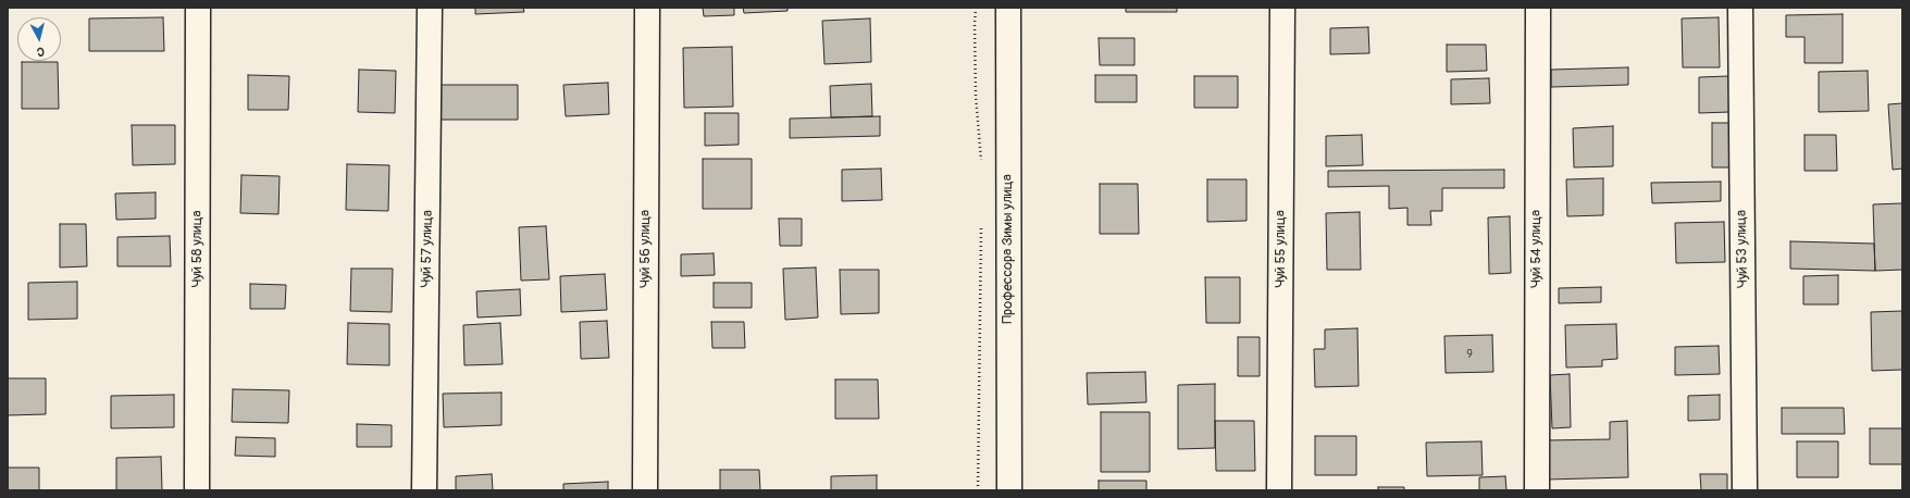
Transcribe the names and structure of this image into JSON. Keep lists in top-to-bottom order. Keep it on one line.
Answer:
{"streets":{"street":["Чуй 58 улица","Чуй 57 улица","Чуй 56 улица","Профессора Зимы улица","Чуй 55 улица","Чуй 54 улица","Чуй 53 улица"]},"house_numbers":["9"],"north":"bottom"}
